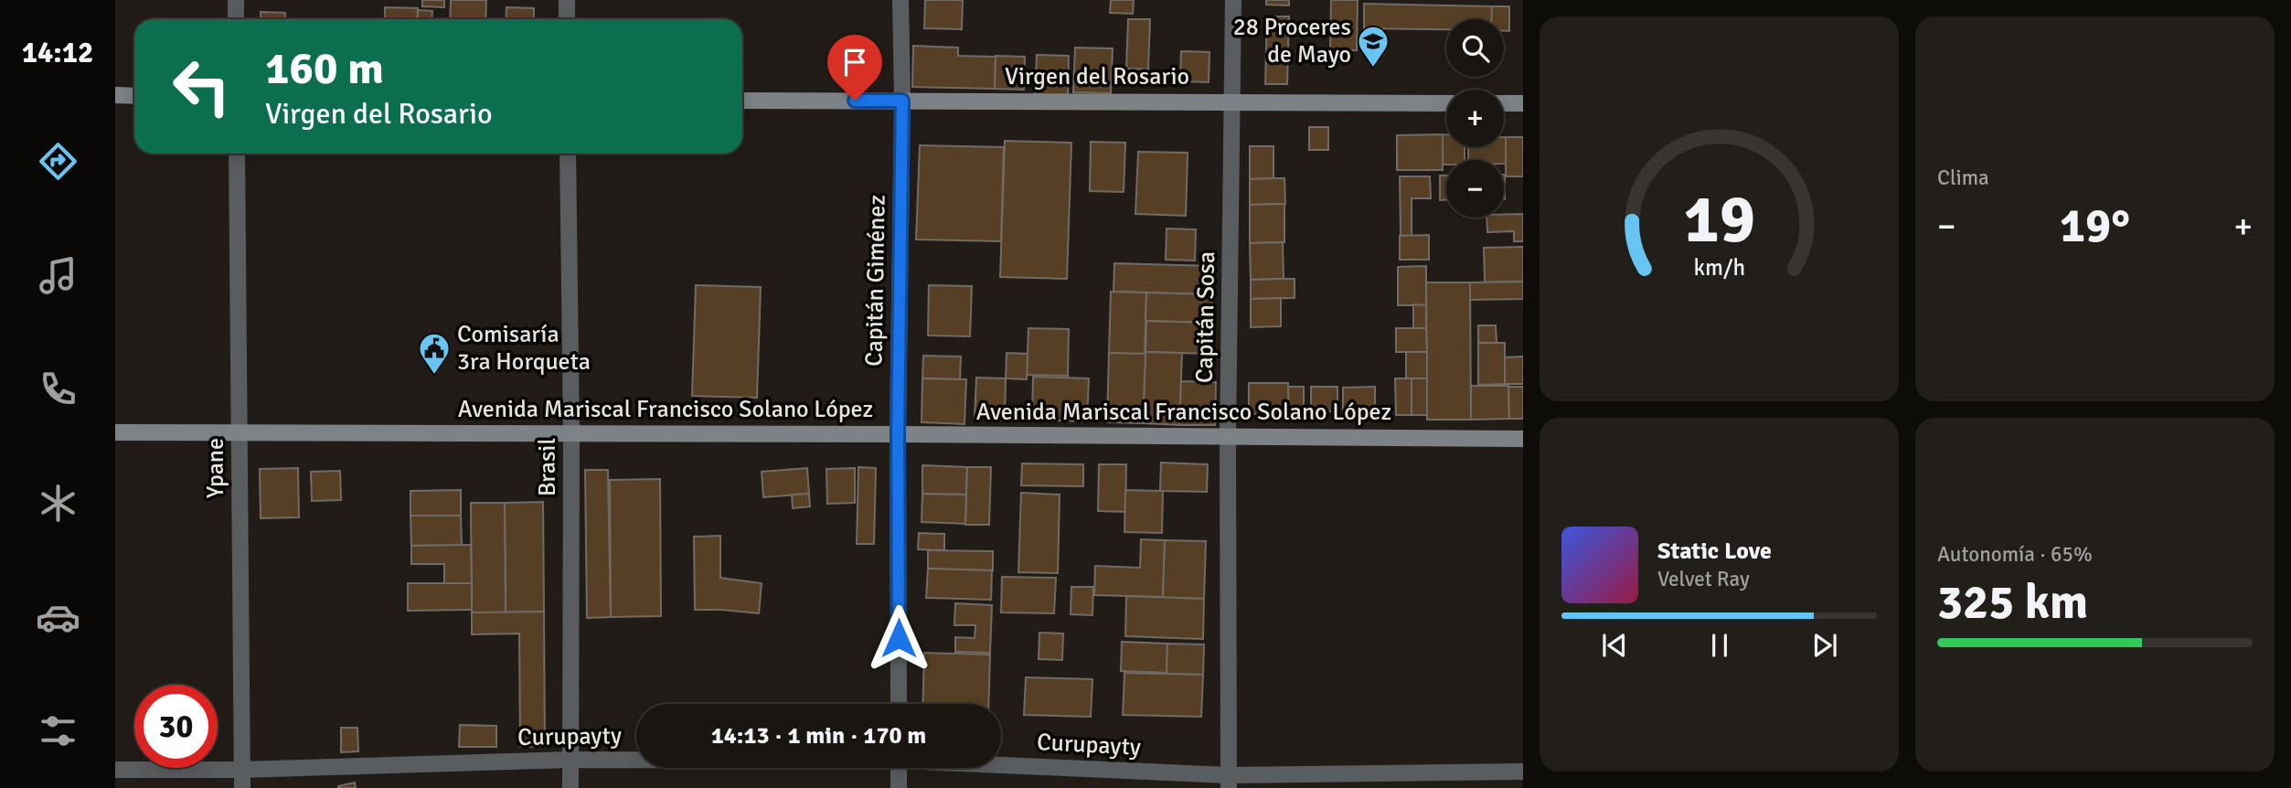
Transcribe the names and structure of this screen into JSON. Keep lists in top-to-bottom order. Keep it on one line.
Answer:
{"streets":{"main road":["Virgen del Rosario","Avenida Mariscal Francisco Solano López"],"street":["Capitán Giménez","Capitán Sosa","Brasil","Ypane","Curupayty"]},"crossings":[["Virgen del Rosario","Capitán Giménez"],["Virgen del Rosario","Capitán Sosa"],["Capitán Giménez","Avenida Mariscal Francisco Solano López"],["Capitán Sosa","Avenida Mariscal Francisco Solano López"],["Capitán Sosa","Curupayty"],["Avenida Mariscal Francisco Solano López","Brasil"],["Avenida Mariscal Francisco Solano López","Ypane"],["Brasil","Curupayty"],["Ypane","Curupayty"]],"places":{"school or university":["28 Proceres de Mayo"],"public building":["Comisaría 3ra Horqueta"]},"page":{"tabs":"14:12","tile":["Clima",["Autonomía · 65%","325 km"]],"map_buttons":["+","−"],"turn":["160 m","Virgen del Rosario"],"heat":["−","19°","+"],"song":["Static Love","Velvet Ray"],"limit":"30","trip":"14:13 · 1 min · 170 m","gauge":["19","km/h"]}}
